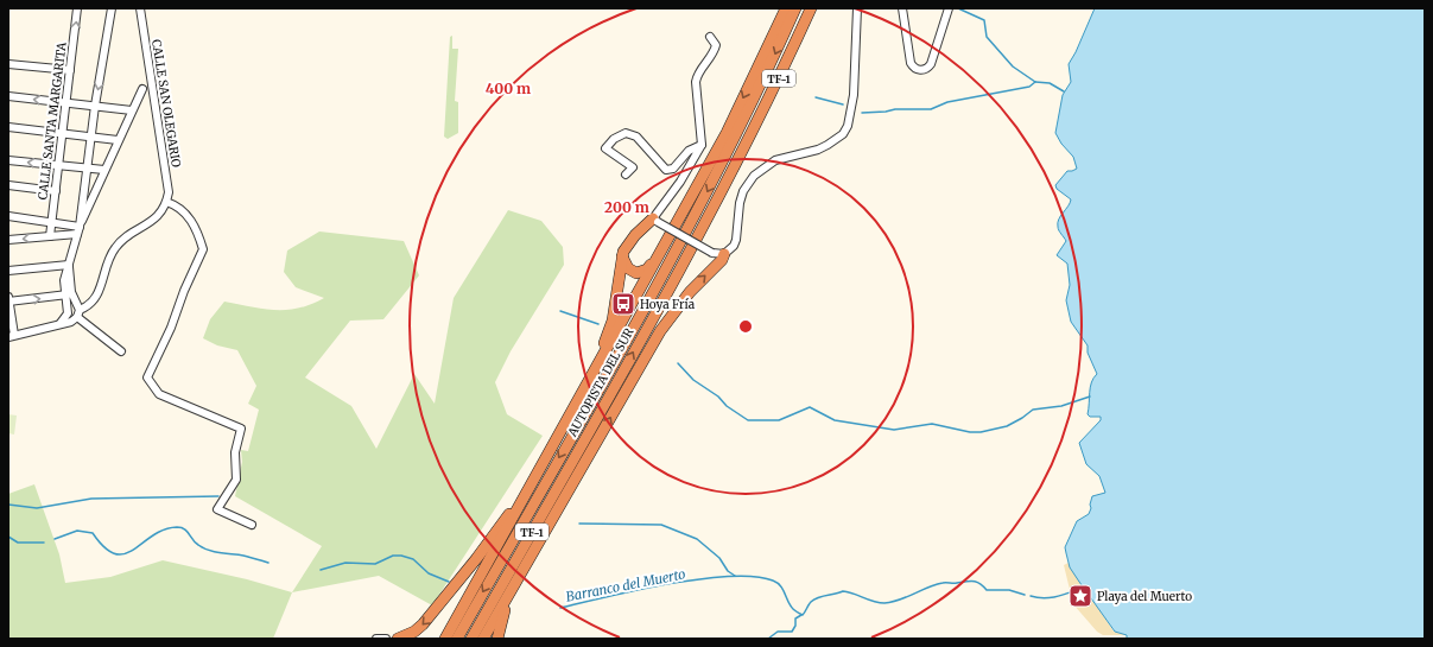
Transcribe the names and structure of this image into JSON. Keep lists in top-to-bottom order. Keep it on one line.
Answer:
{"streets":{"highway":["TF-1","AUTOPISTA DEL SUR"],"street":["CALLE SAN OLEGARIO","CALLE SANTA MARGARITA"]},"water":["Barranco del Muerto"],"places":{"bus stop":["Hoya Fría"],"place":["Playa del Muerto"]},"rings":["400 m","200 m"]}
